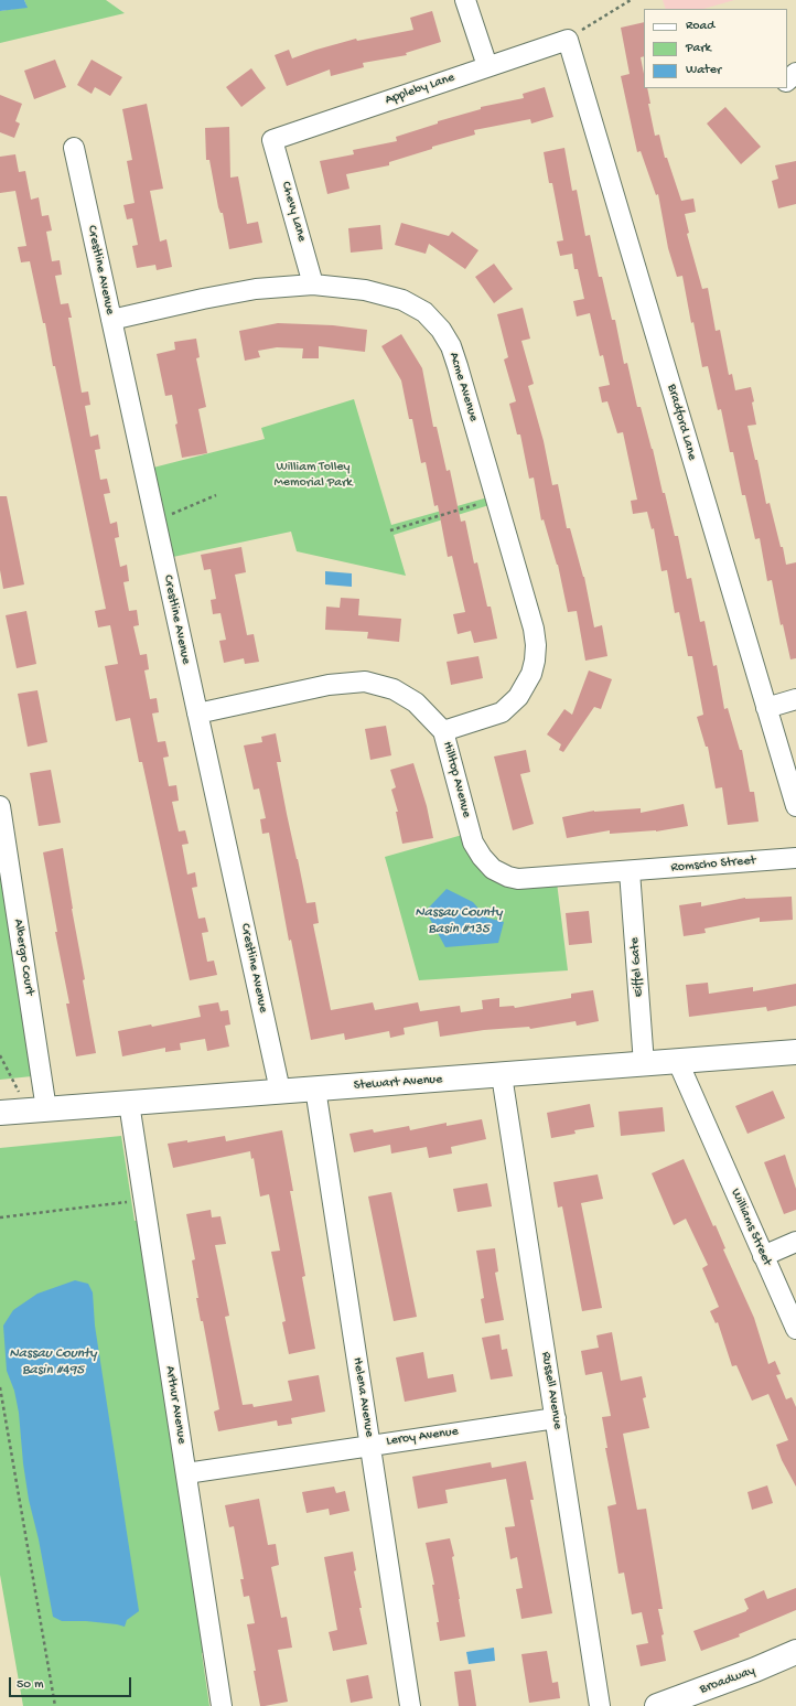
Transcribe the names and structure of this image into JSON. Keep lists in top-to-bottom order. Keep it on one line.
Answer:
{"streets":{"main road":["Stewart Avenue","Broadway"],"street":["Appleby Lane","Chevy Lane","Crestline Avenue","Acme Avenue","Bradford Lane","Hilltop Avenue","Romscho Street","Albergo Court","Eiffel Gate","Williams Street","Russell Avenue","Helena Avenue","Arthur Avenue","Leroy Avenue"]},"crossings":[["Appleby Lane","Chevy Lane"],["Appleby Lane","Bradford Lane"],["Chevy Lane","Acme Avenue"],["Crestline Avenue","Acme Avenue"],["Crestline Avenue","Hilltop Avenue"],["Crestline Avenue","Stewart Avenue"],["Acme Avenue","Hilltop Avenue"],["Hilltop Avenue","Romscho Street"],["Hilltop Avenue","Eiffel Gate"],["Romscho Street","Eiffel Gate"],["Albergo Court","Stewart Avenue"],["Eiffel Gate","Stewart Avenue"],["Stewart Avenue","Williams Street"],["Stewart Avenue","Russell Avenue"],["Stewart Avenue","Helena Avenue"],["Stewart Avenue","Arthur Avenue"],["Russell Avenue","Leroy Avenue"],["Helena Avenue","Leroy Avenue"],["Arthur Avenue","Leroy Avenue"]],"water":["Nassau County Basin #135","Nassau County Basin #495"],"parks":["William Tolley Memorial Park"],"legend":["Road","Park","Water"],"scale_bar":"50 m"}
